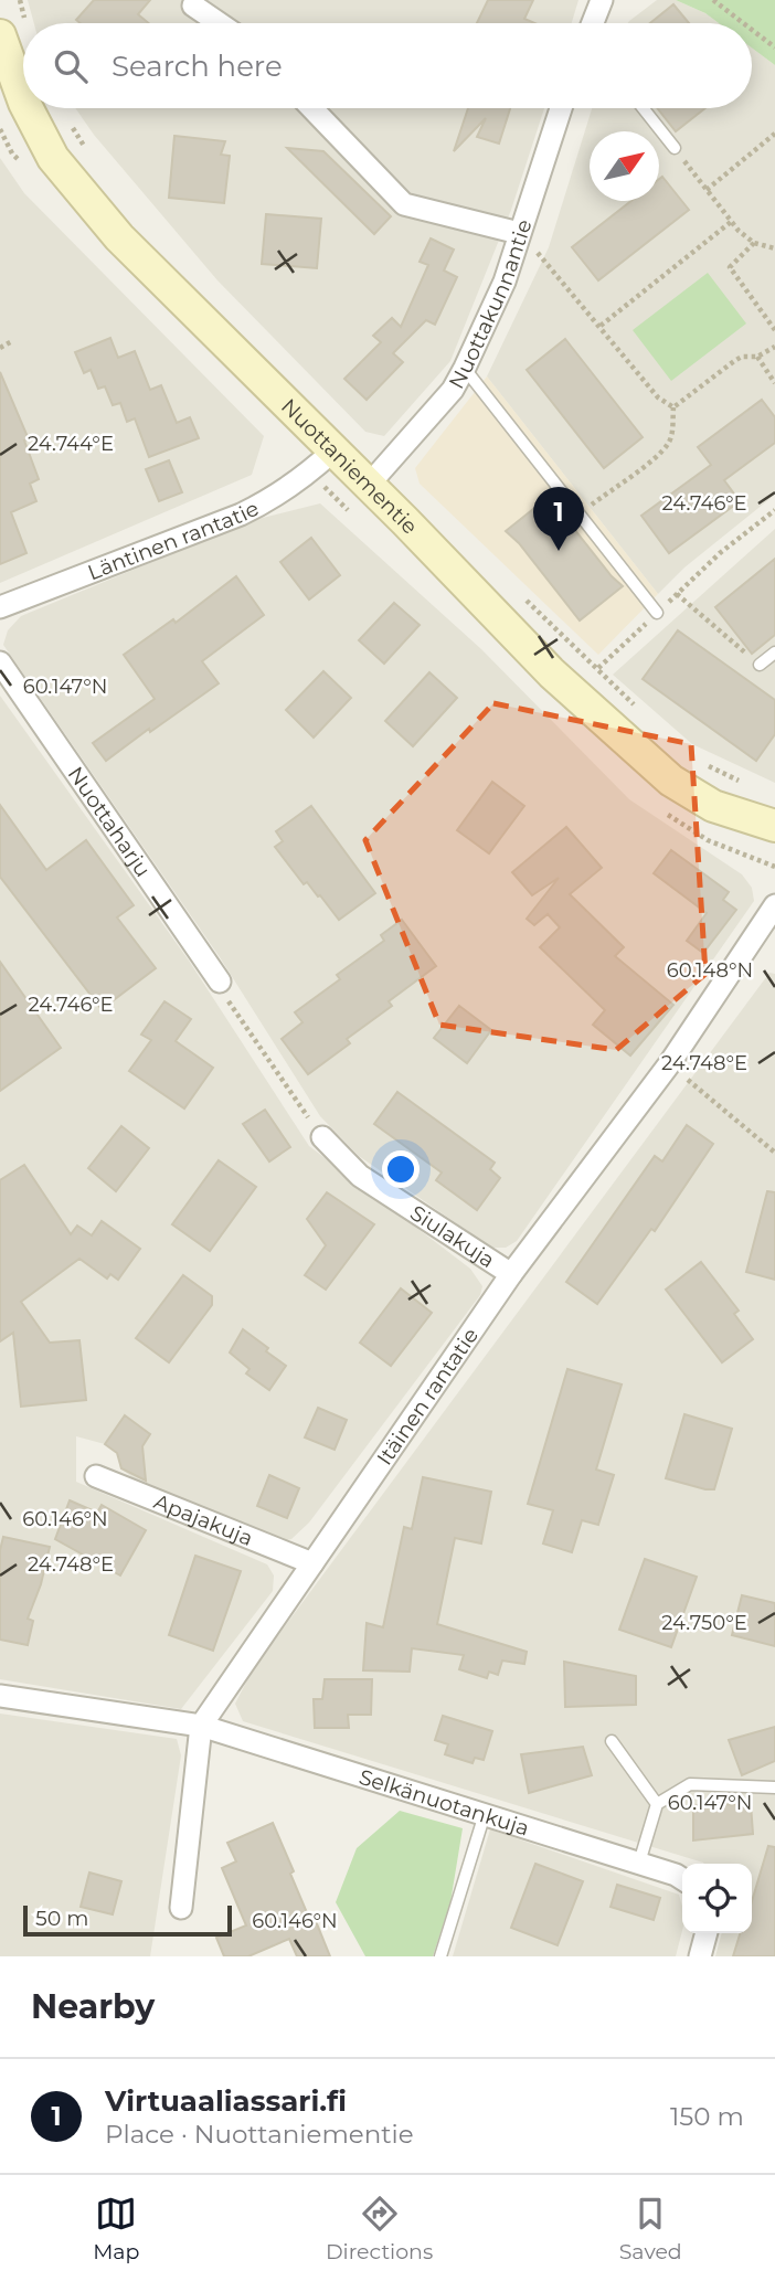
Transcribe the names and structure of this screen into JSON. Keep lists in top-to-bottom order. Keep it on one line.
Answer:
{"streets":{"main road":["Nuottaniementie"],"street":["Nuottakunnantie","Läntinen rantatie","Nuottaharju","Siulakuja","Itäinen rantatie","Apajakuja","Selkänuotankuja"]},"crossings":[["Nuottakunnantie","Nuottaniementie"],["Nuottaniementie","Läntinen rantatie"],["Siulakuja","Itäinen rantatie"],["Itäinen rantatie","Apajakuja"],["Itäinen rantatie","Selkänuotankuja"]],"scale_bar":"50 m","north":"top right","page":{"search":"Search here","pins":"1","scale":"50 m","heading":"Nearby","list":[{"mark":"1","name":"Virtuaaliassari.fi","note":"Place · Nuottaniementie","value":"150 m"}],"nav":["Map","Directions","Saved"]},"coordinates":["24.744°E","24.746°E","60.147°N","60.148°N","24.748°E","60.146°N","24.750°E"]}
